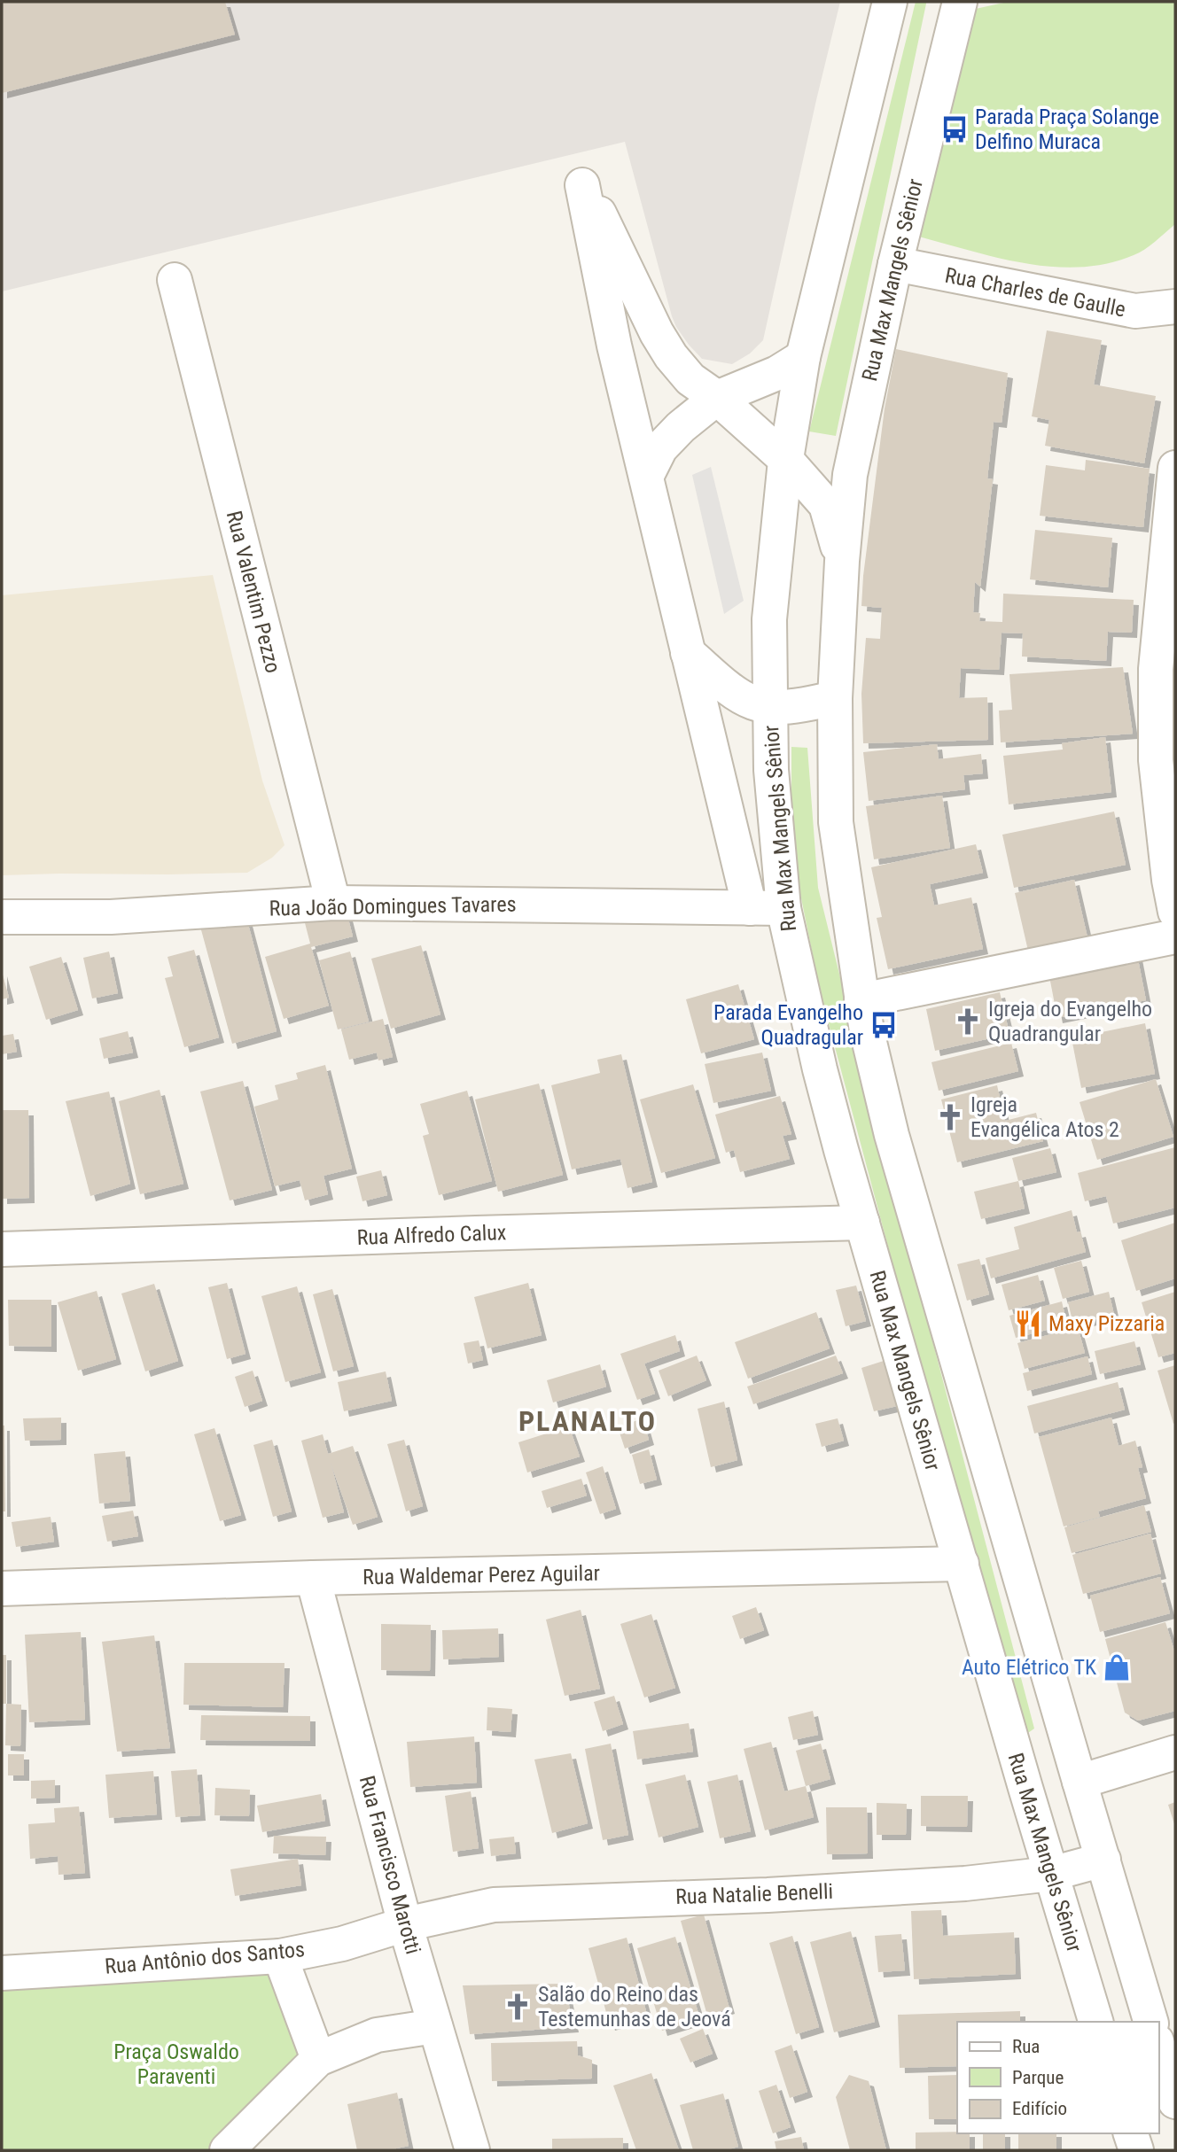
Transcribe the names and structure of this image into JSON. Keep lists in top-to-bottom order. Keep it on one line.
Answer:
{"streets":{"street":["Rua Max Mangels Sênior","Rua Charles de Gaulle","Rua Valentim Pezzo","Rua João Domingues Tavares","Rua Alfredo Calux","Rua Waldemar Perez Aguilar","Rua Francisco Marotti","Rua Natalie Benelli","Rua Antônio dos Santos"]},"crossings":[["Rua Max Mangels Sênior","Rua Charles de Gaulle"],["Rua Max Mangels Sênior","Rua João Domingues Tavares"],["Rua Max Mangels Sênior","Rua Alfredo Calux"],["Rua Max Mangels Sênior","Rua Waldemar Perez Aguilar"],["Rua Max Mangels Sênior","Rua Natalie Benelli"],["Rua Valentim Pezzo","Rua João Domingues Tavares"],["Rua Waldemar Perez Aguilar","Rua Francisco Marotti"],["Rua Francisco Marotti","Rua Natalie Benelli"],["Rua Francisco Marotti","Rua Antônio dos Santos"],["Rua Natalie Benelli","Rua Antônio dos Santos"]],"districts":["PLANALTO"],"parks":["Praça Oswaldo Paraventi"],"places":{"bus stop":["Parada Praça Solange Delfino Muraca","Parada Evangelho Quadragular"],"church":["Igreja do Evangelho Quadrangular","Igreja Evangélica Atos 2","Salão do Reino das Testemunhas de Jeová"],"restaurant":["Maxy Pizzaria"],"shop":["Auto Elétrico TK"]},"legend":["Rua","Parque","Edifício"]}
